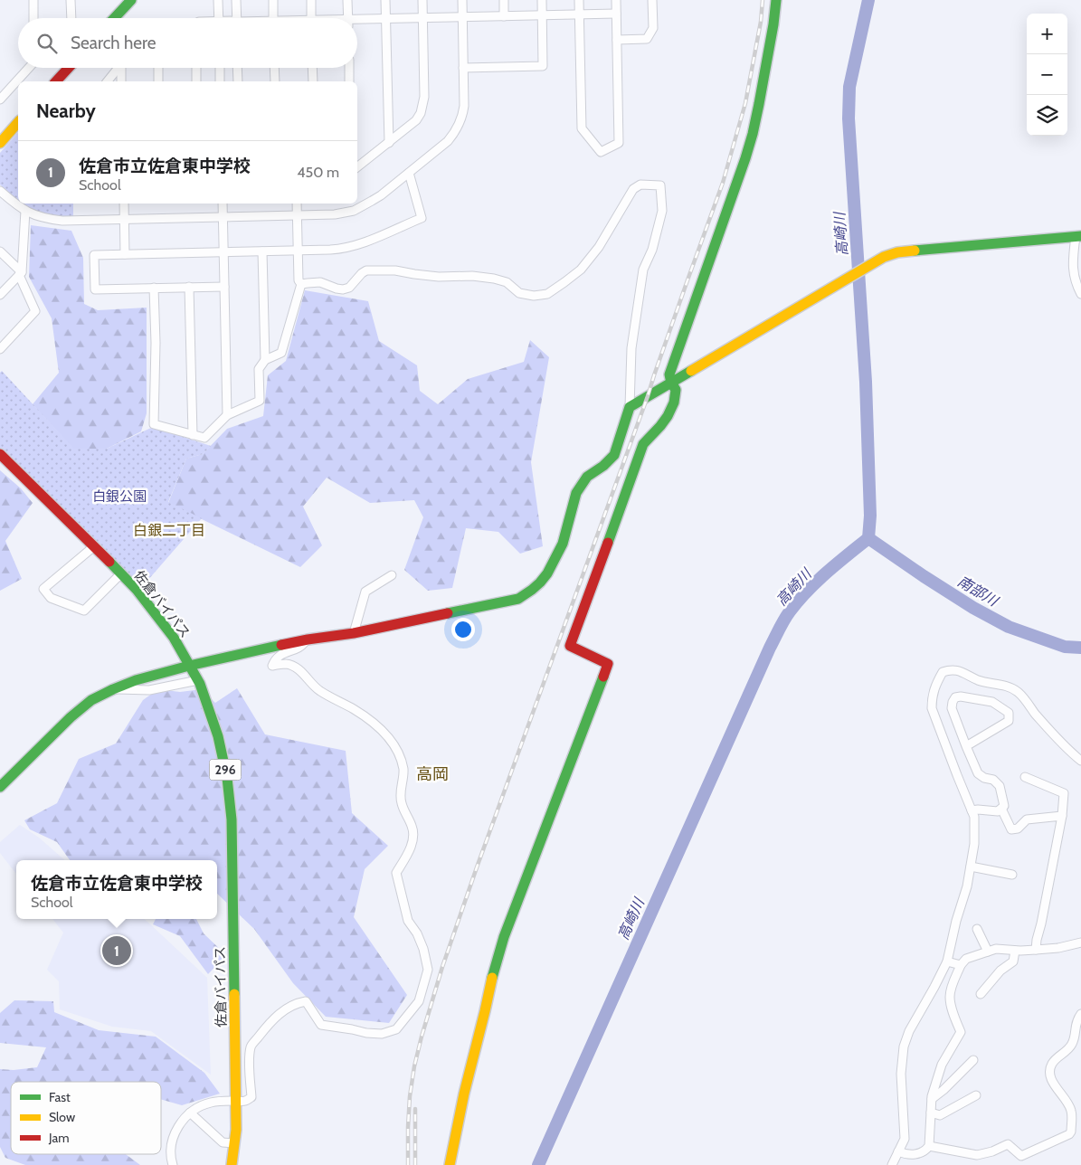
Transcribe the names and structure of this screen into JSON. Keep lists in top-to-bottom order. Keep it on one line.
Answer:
{"streets":{"main road":["佐倉バイパス","296"]},"districts":["白銀二丁目","高岡"],"water":["高崎川","南部川"],"parks":["白銀公園"],"legend":["Fast","Slow","Jam"],"page":{"map_buttons":["+","−"],"search":"Search here","heading":"Nearby","list":[{"mark":"1","name":"佐倉市立佐倉東中学校","note":"School","value":"450 m"}],"popup":["佐倉市立佐倉東中学校","School"],"pins":"1"}}
